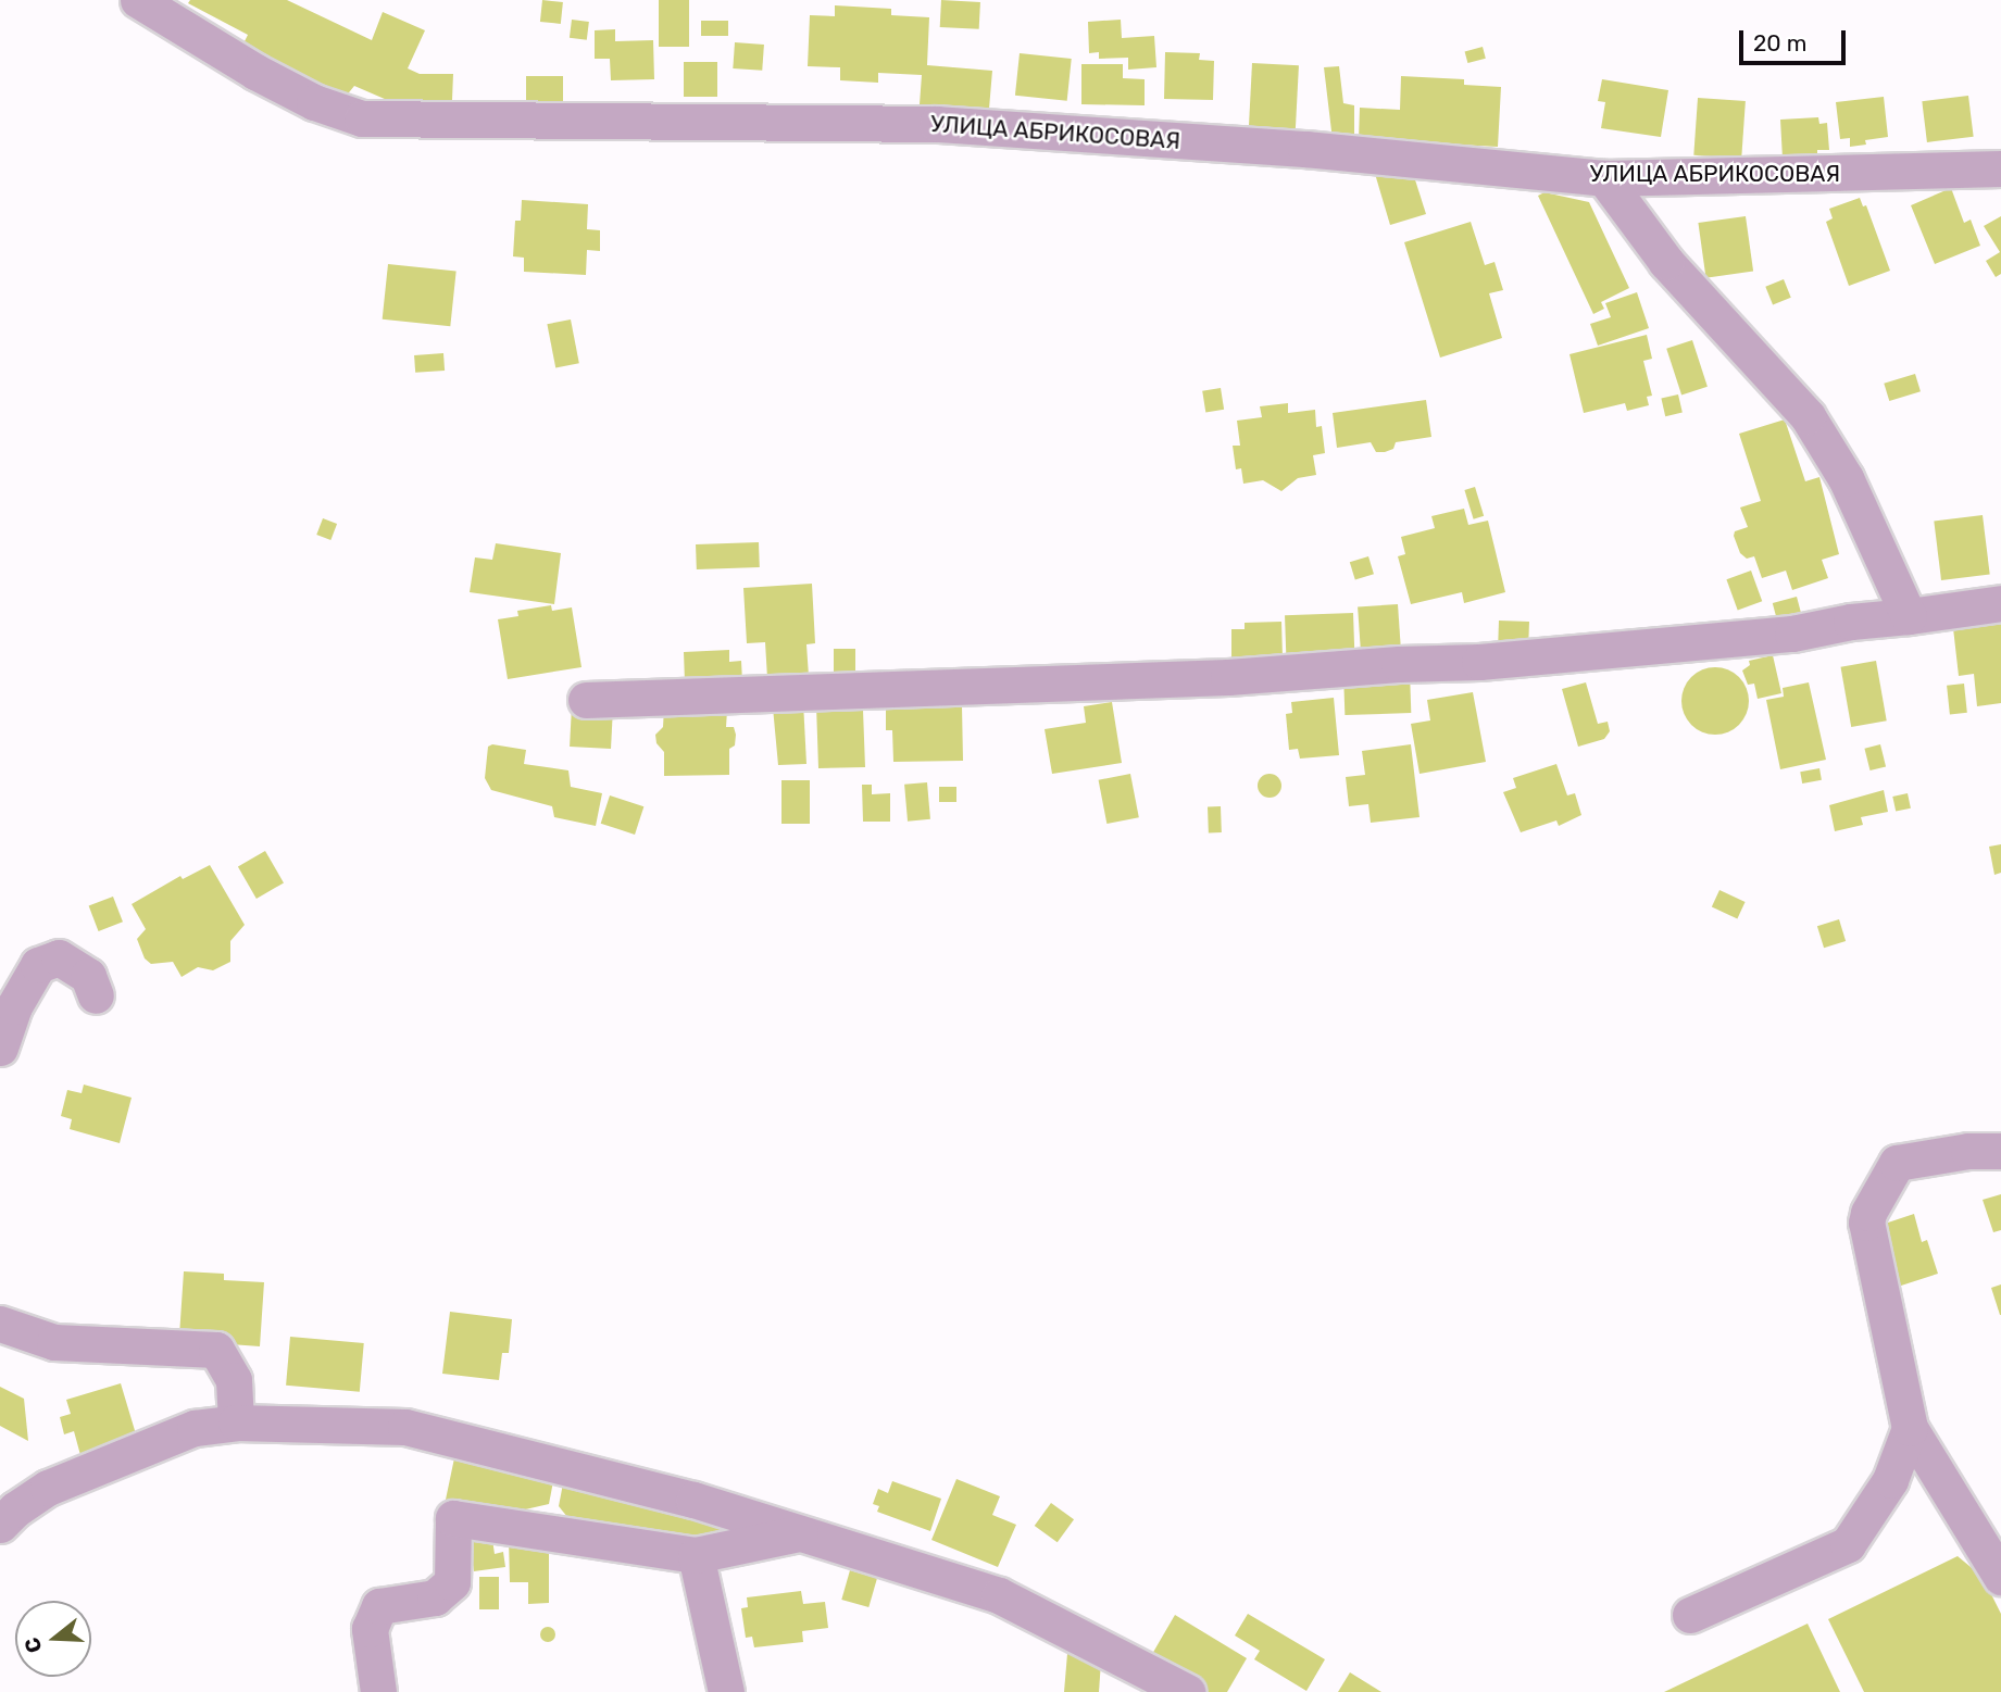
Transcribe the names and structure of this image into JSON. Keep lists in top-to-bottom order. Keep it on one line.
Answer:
{"streets":{"street":["УЛИЦА АБРИКОСОВАЯ"]},"scale_bar":"20 m","north":"left"}
